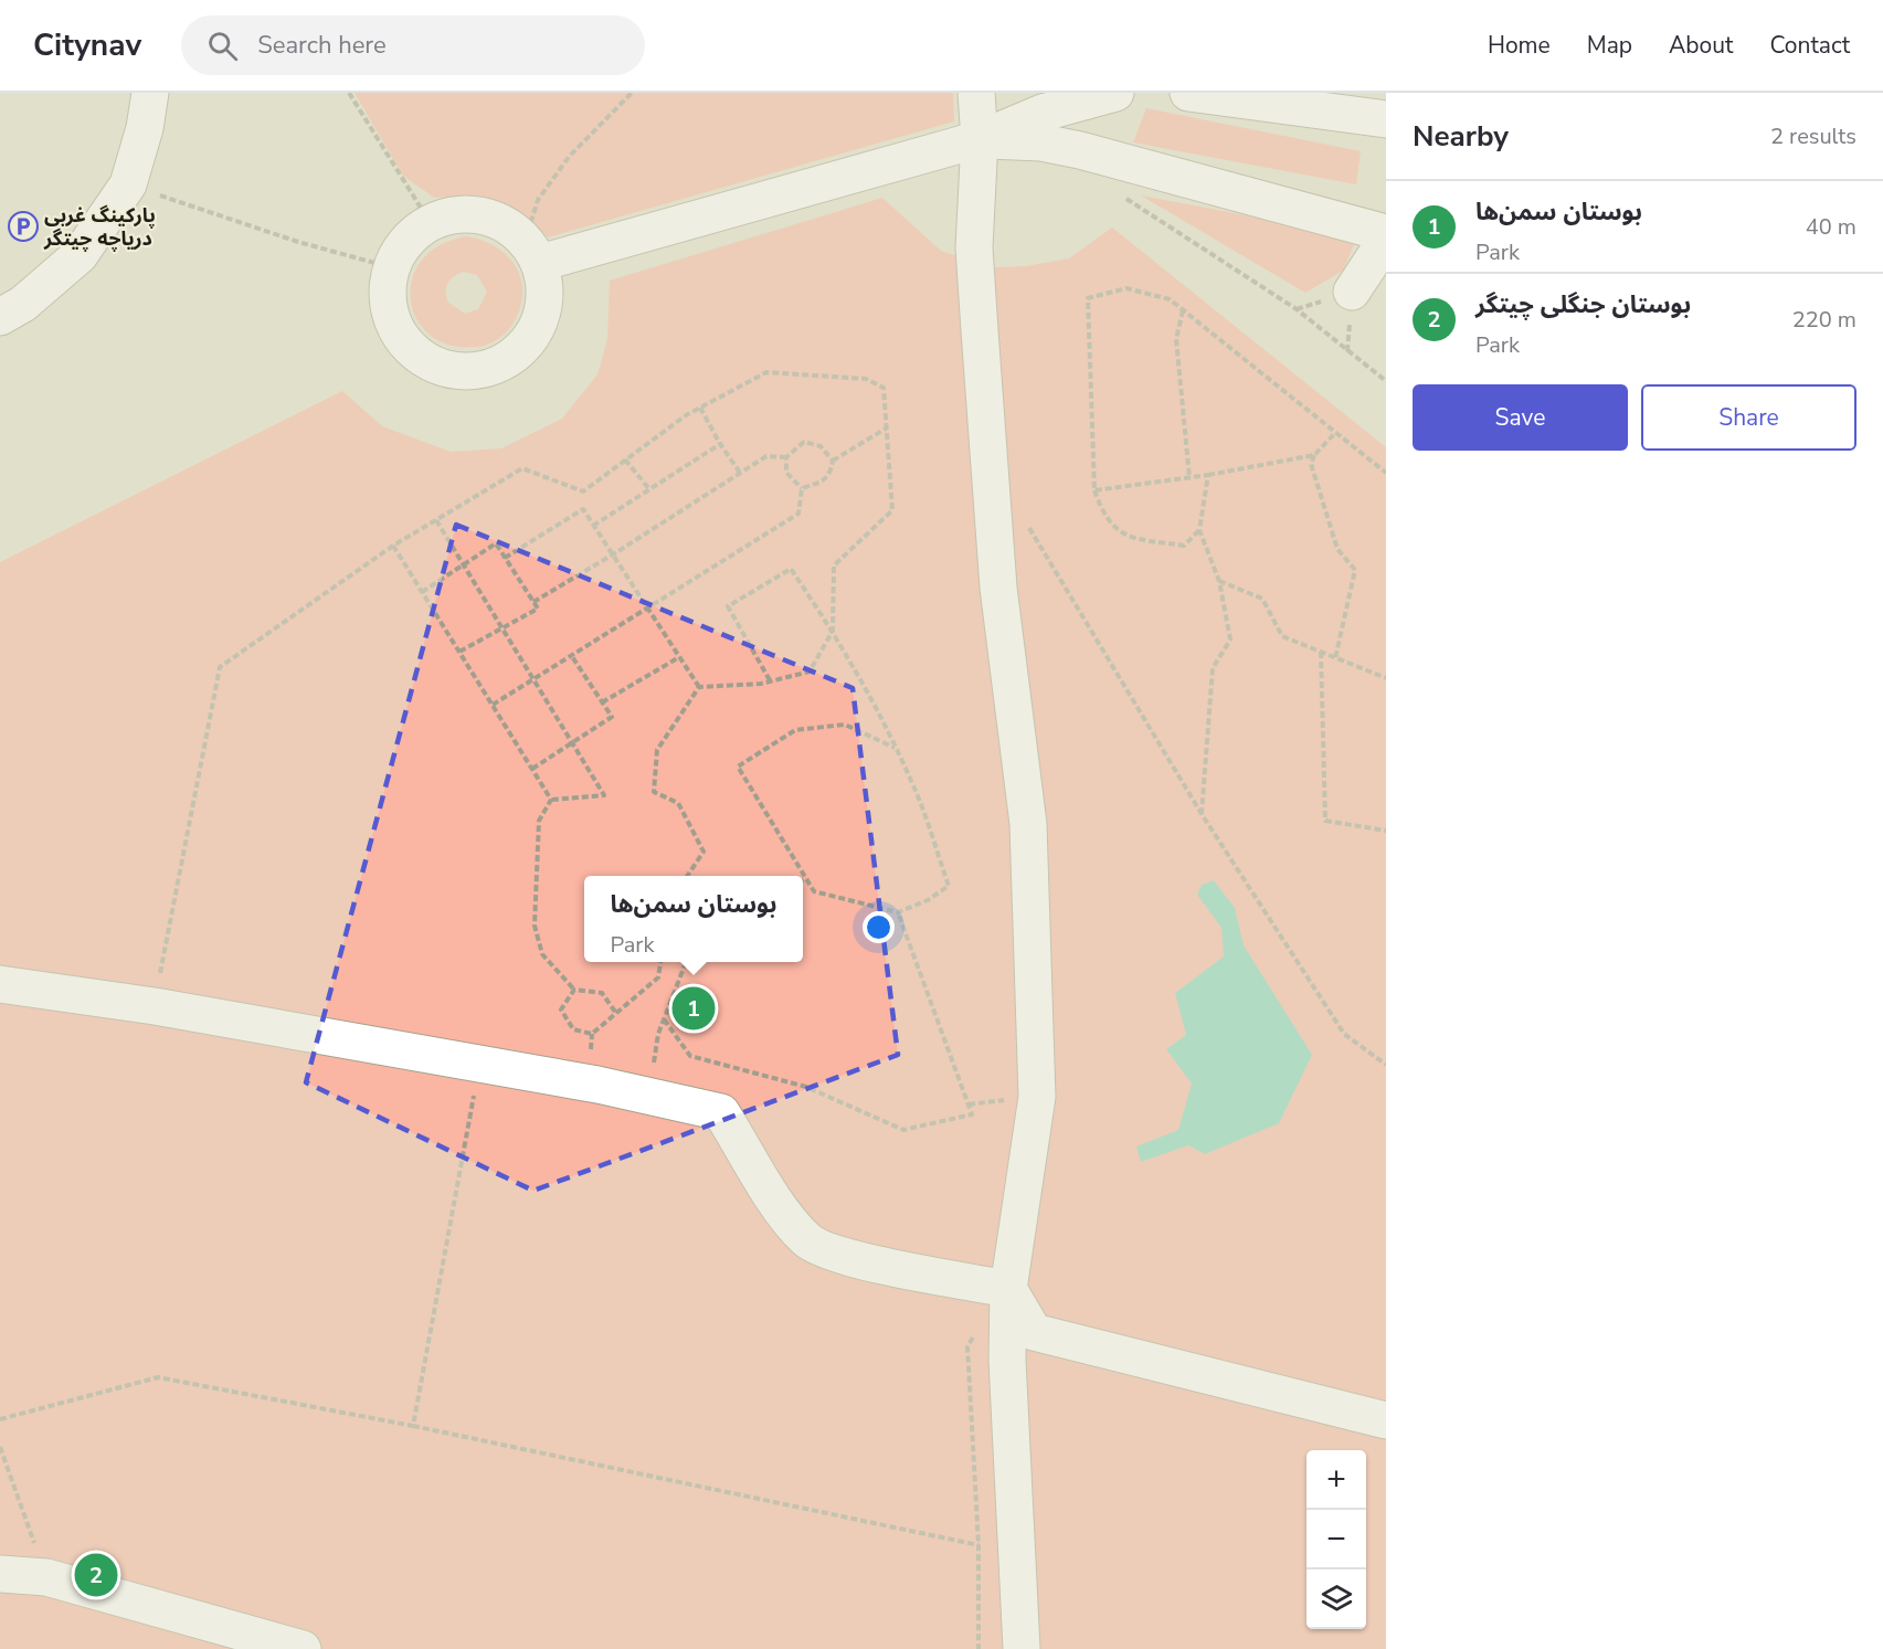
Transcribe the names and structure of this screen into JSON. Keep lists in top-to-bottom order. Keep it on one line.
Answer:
{"places":{"parking":["پارکینگ غربی دریاچه چیتگر"]},"page":{"header":"Citynav","search":"Search here","nav":["Home","Map","About","Contact"],"heading":["Nearby","2 results"],"list":[{"mark":"1","name":"بوستان سمن‌ها","note":"Park","value":"40 m"},{"mark":"2","name":"بوستان جنگلی چیتگر","note":"Park","value":"220 m"}],"buttons":["Save","Share"],"popup":["بوستان سمن‌ها","Park"],"pins":["1","2"],"map_buttons":["+","−"]}}
